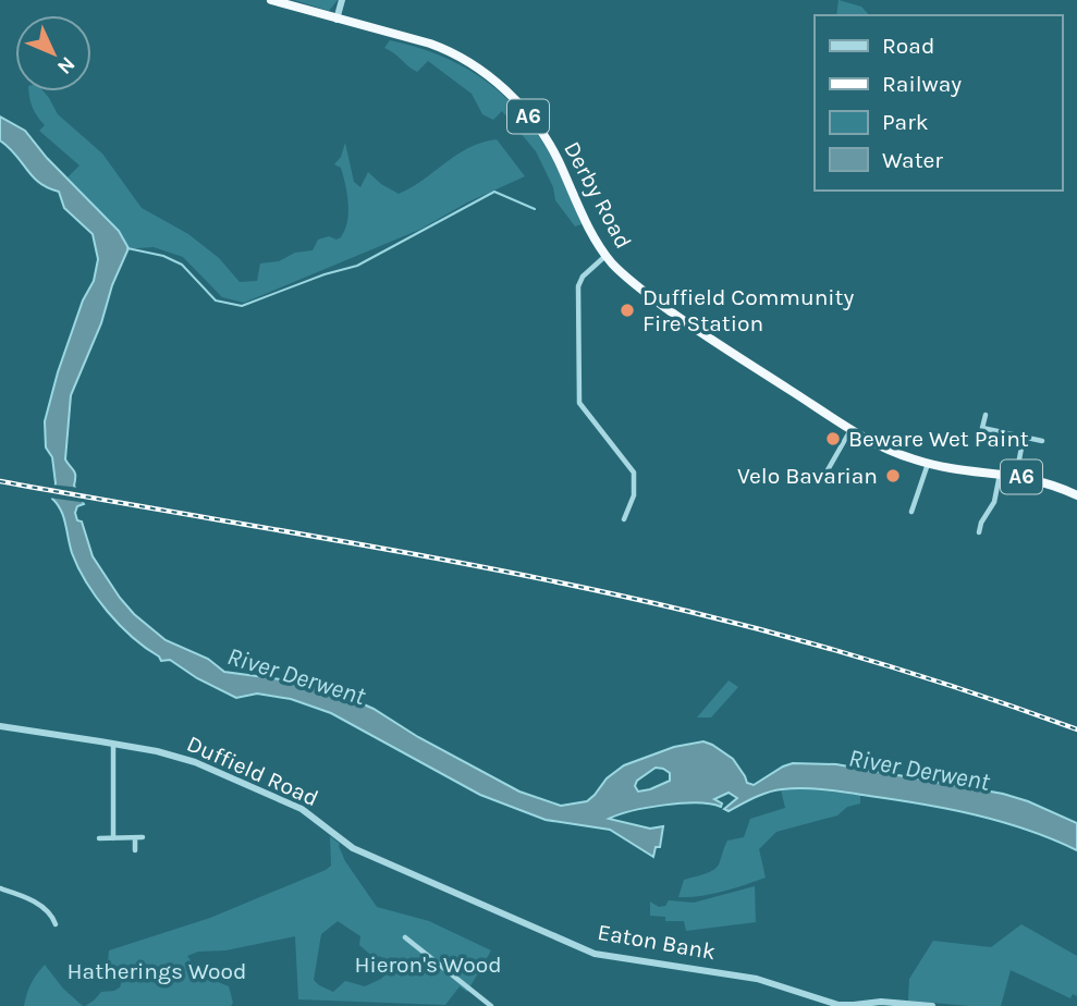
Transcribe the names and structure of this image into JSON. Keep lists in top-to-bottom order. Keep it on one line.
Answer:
{"streets":{"highway":["A6","Derby Road"],"street":["Duffield Road","Eaton Bank"]},"crossings":[["A6","Derby Road"],["Duffield Road","Eaton Bank"]],"water":["River Derwent"],"parks":["Hieron's Wood","Hatherings Wood"],"places":["Duffield Community Fire Station","Beware Wet Paint","Velo Bavarian"],"legend":["Road","Railway","Park","Water"],"north":"bottom right"}
